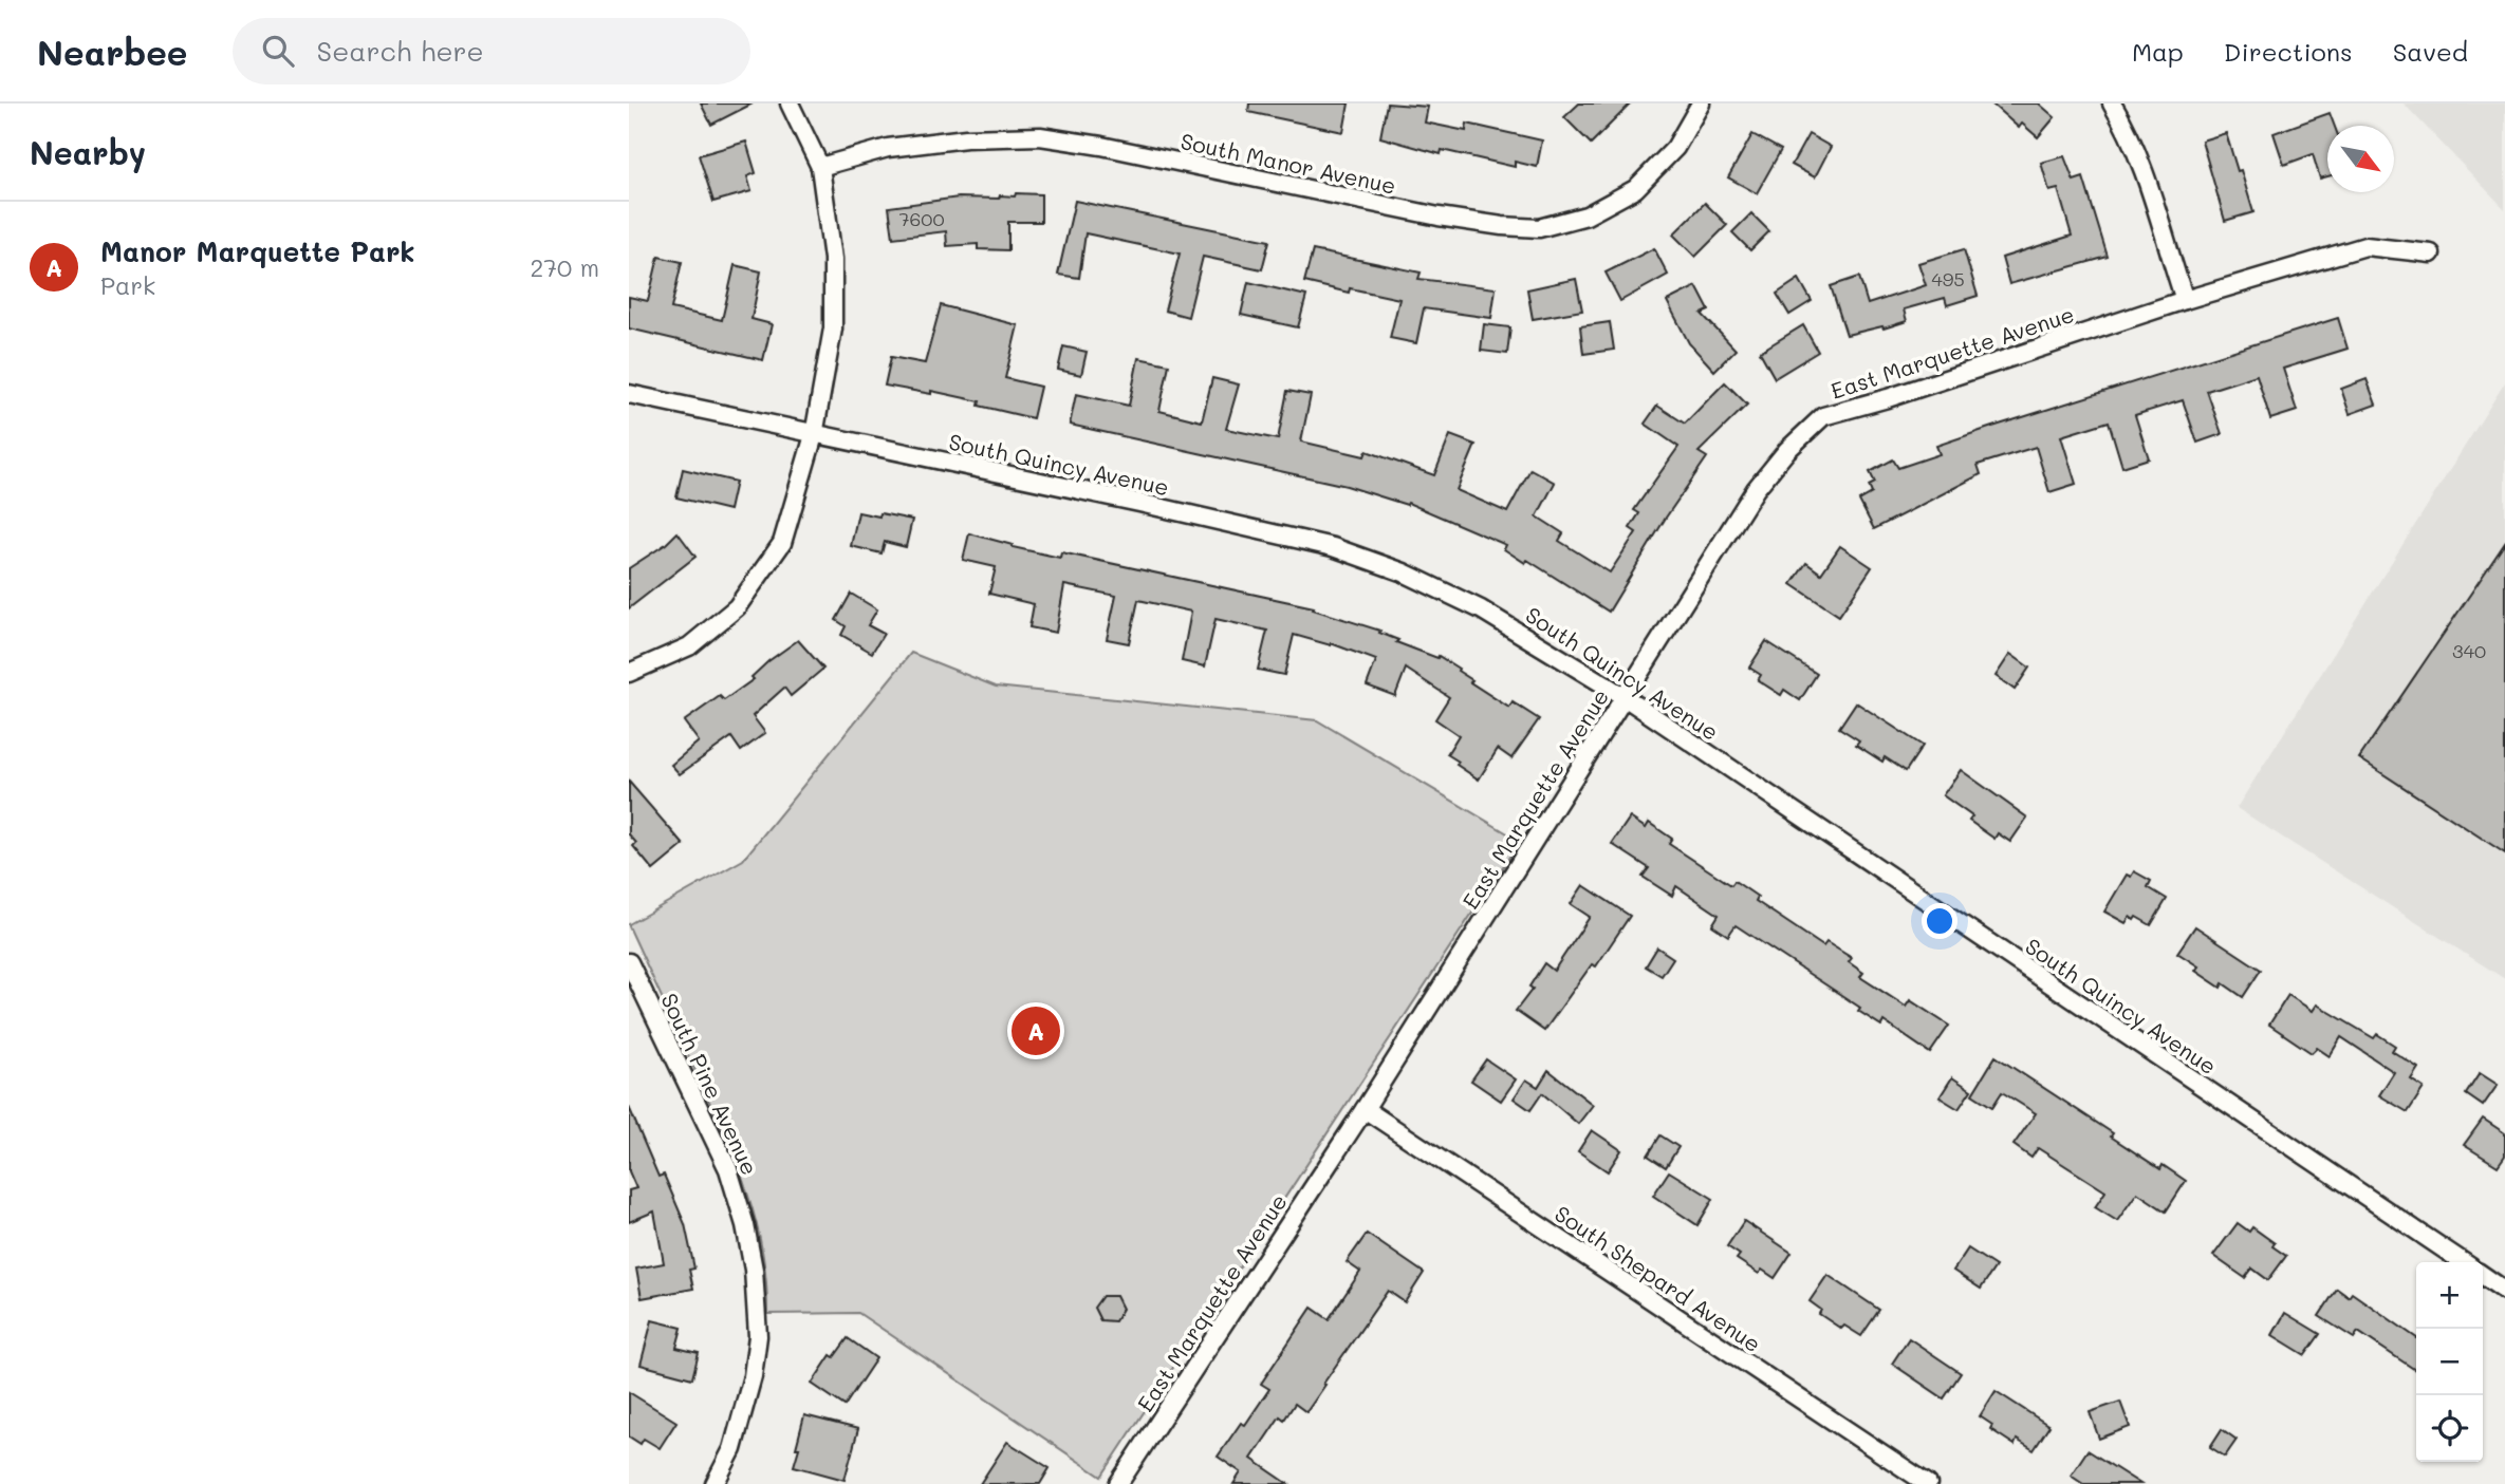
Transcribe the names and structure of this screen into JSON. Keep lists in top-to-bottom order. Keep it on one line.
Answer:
{"streets":{"street":["South Manor Avenue","East Marquette Avenue","South Quincy Avenue","South Pine Avenue","South Shepard Avenue"]},"crossings":[["East Marquette Avenue","South Quincy Avenue"],["East Marquette Avenue","South Shepard Avenue"]],"house_numbers":["7600","495","340"],"north":"bottom right","page":{"header":"Nearbee","search":"Search here","nav":["Map","Directions","Saved"],"heading":"Nearby","list":[{"mark":"A","name":"Manor Marquette Park","note":"Park","value":"270 m"}],"pins":"A","map_buttons":["+","−"]}}
